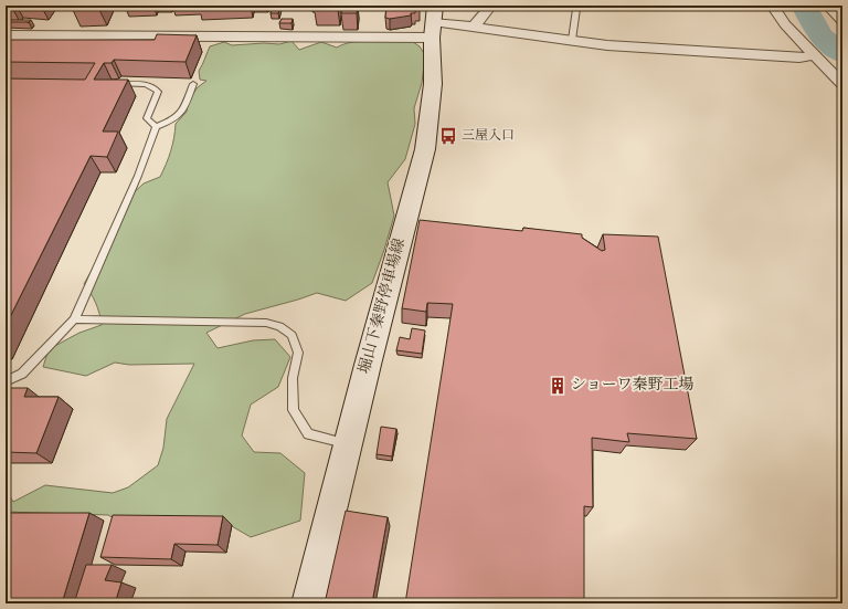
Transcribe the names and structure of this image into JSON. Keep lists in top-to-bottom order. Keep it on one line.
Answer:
{"streets":{"main road":["堀山下秦野停車場線"]},"places":{"bus stop":["三屋入口"],"building":["ショーワ秦野工場"]}}
